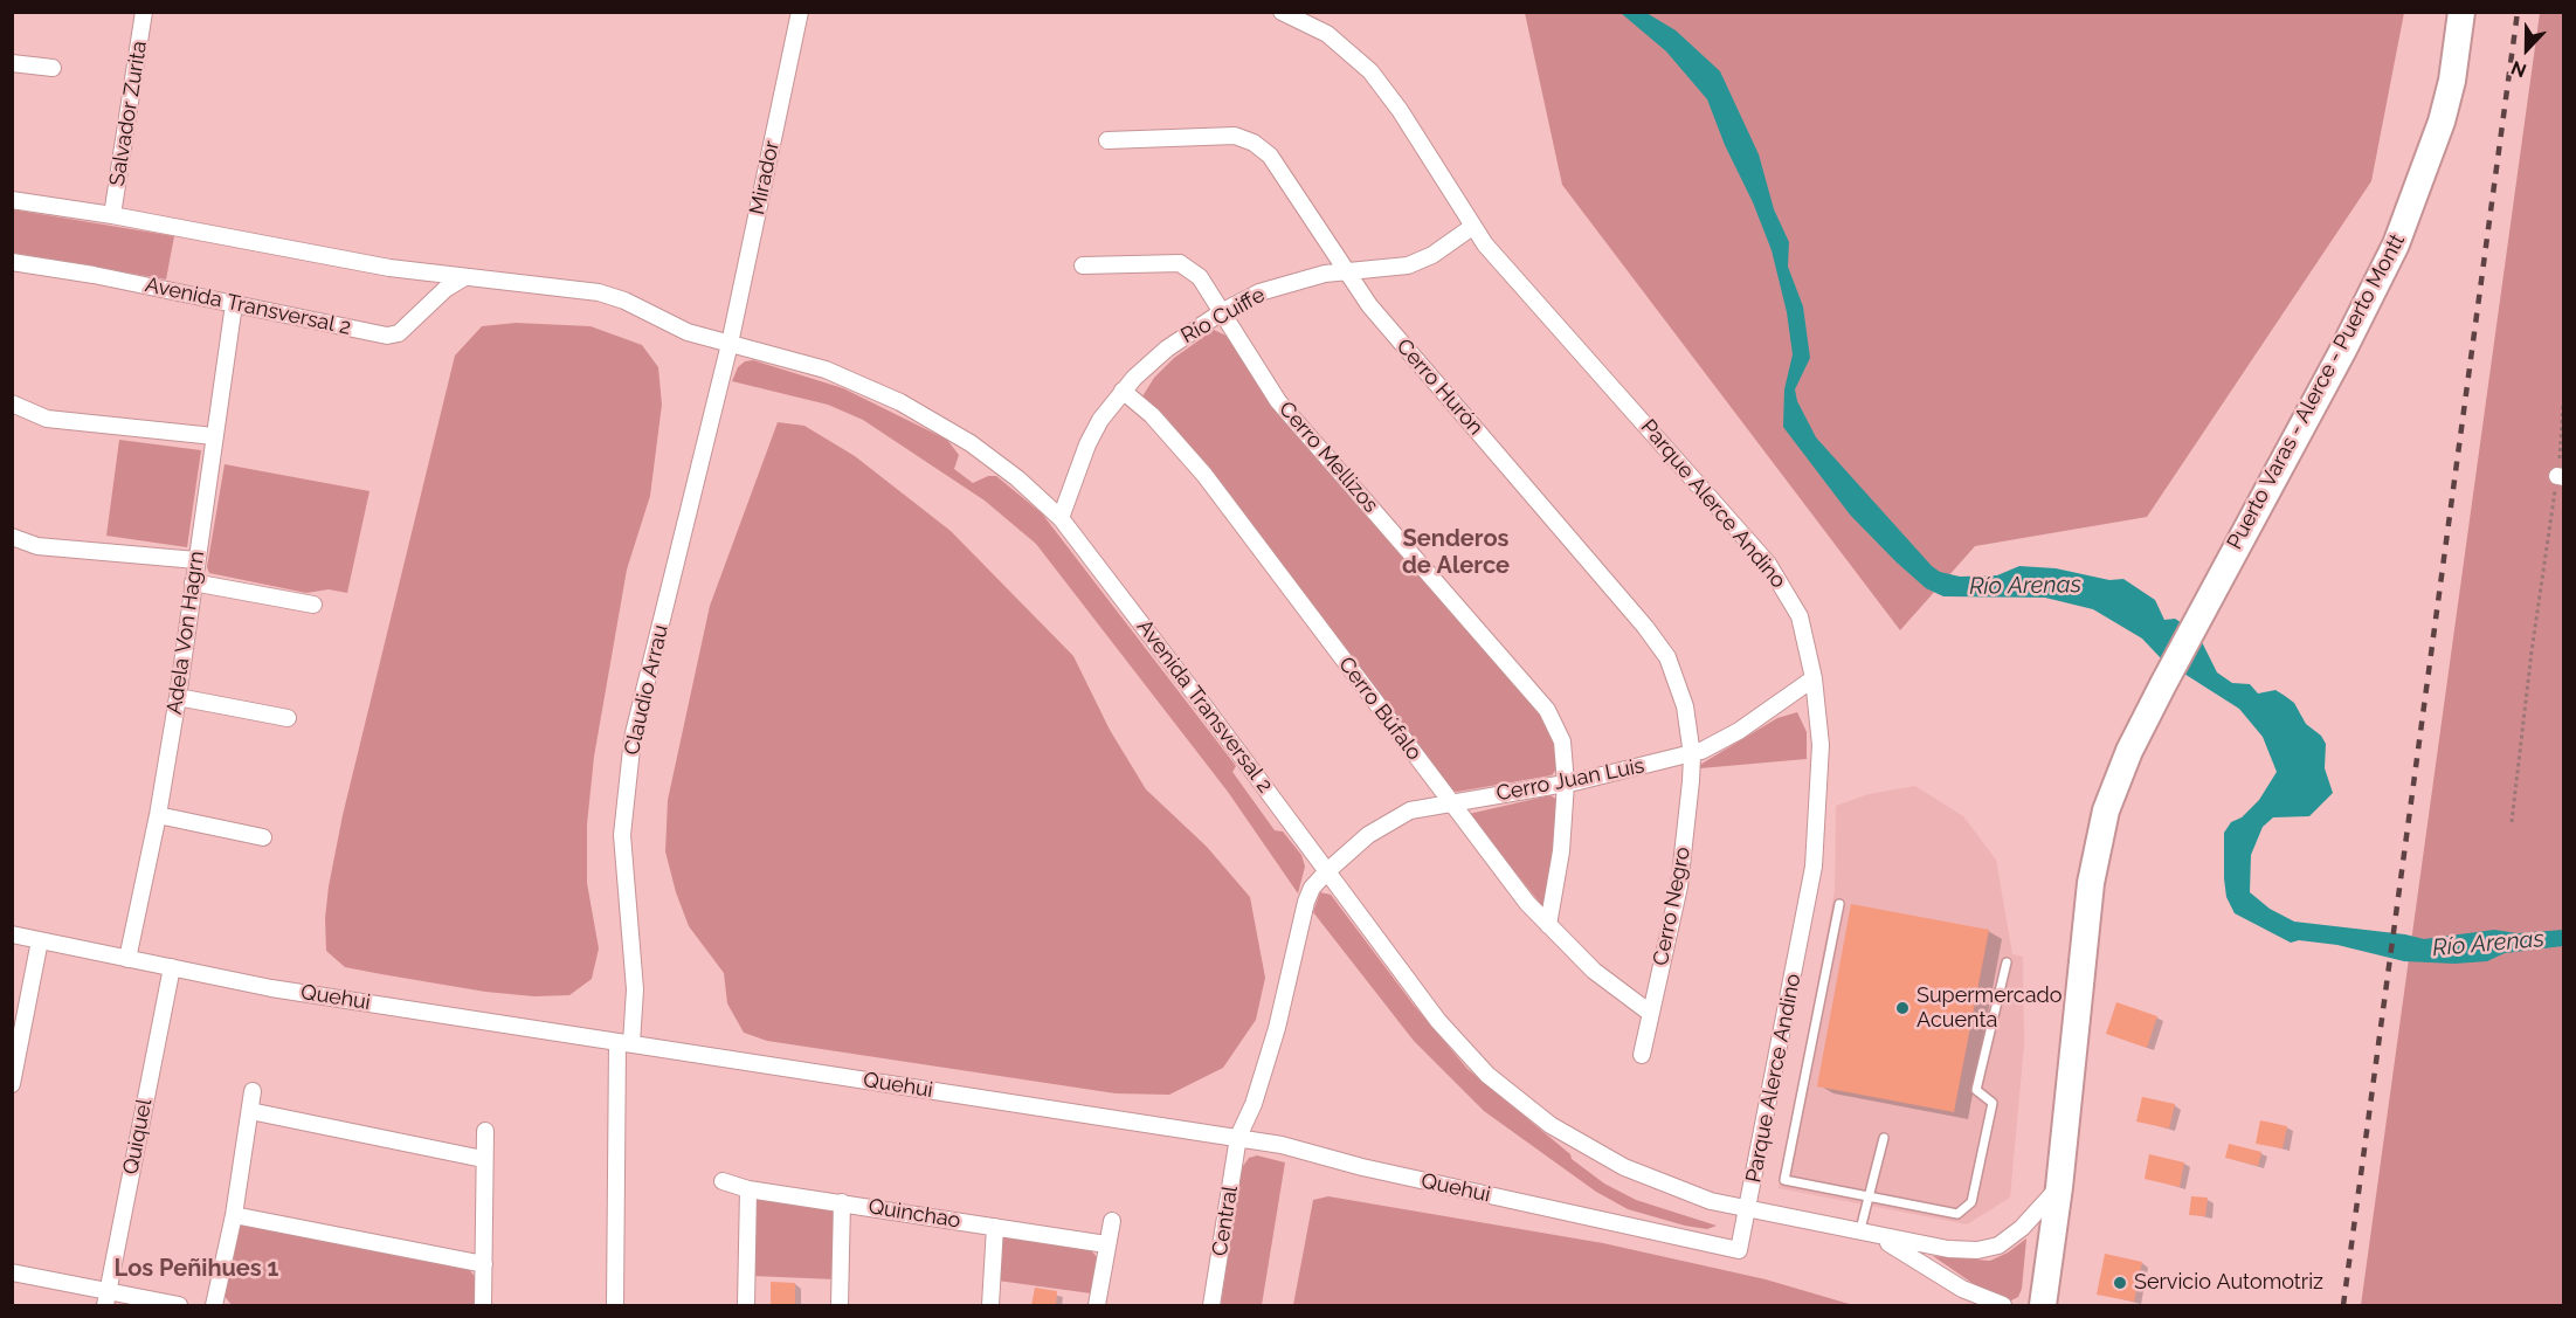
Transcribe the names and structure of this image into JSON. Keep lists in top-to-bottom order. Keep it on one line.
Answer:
{"streets":{"main road":["Puerto Varas - Alerce - Puerto Montt"],"street":["Salvador Zurita","Mirador","Avenida Transversal 2","Río Cuiffe","Cerro Hurón","Cerro Mellizos","Parque Alerce Andino","Adela Von Hagrn","Claudio Arrau","Cerro Búfalo","Cerro Juan Luis","Cerro Negro","Quehui","Quiquel","Quinchao","Central"]},"crossings":[["Salvador Zurita","Avenida Transversal 2"],["Mirador","Avenida Transversal 2"],["Mirador","Claudio Arrau"],["Avenida Transversal 2","Río Cuiffe"],["Avenida Transversal 2","Puerto Varas - Alerce - Puerto Montt"],["Avenida Transversal 2","Parque Alerce Andino"],["Avenida Transversal 2","Adela Von Hagrn"],["Avenida Transversal 2","Claudio Arrau"],["Avenida Transversal 2","Cerro Juan Luis"],["Avenida Transversal 2","Quehui"],["Avenida Transversal 2","Central"],["Río Cuiffe","Cerro Hurón"],["Río Cuiffe","Cerro Mellizos"],["Río Cuiffe","Parque Alerce Andino"],["Río Cuiffe","Cerro Búfalo"],["Cerro Hurón","Cerro Juan Luis"],["Cerro Hurón","Cerro Negro"],["Cerro Mellizos","Cerro Búfalo"],["Cerro Mellizos","Cerro Juan Luis"],["Parque Alerce Andino","Cerro Juan Luis"],["Parque Alerce Andino","Quehui"],["Adela Von Hagrn","Quehui"],["Claudio Arrau","Quehui"],["Cerro Búfalo","Cerro Juan Luis"],["Cerro Búfalo","Cerro Negro"],["Cerro Juan Luis","Cerro Negro"],["Cerro Juan Luis","Central"],["Quehui","Quiquel"],["Quehui","Central"]],"districts":["Senderos de Alerce","Los Peñihues 1"],"water":["Río Arenas"],"places":["Supermercado Acuenta","Servicio Automotriz"],"north":"bottom"}
